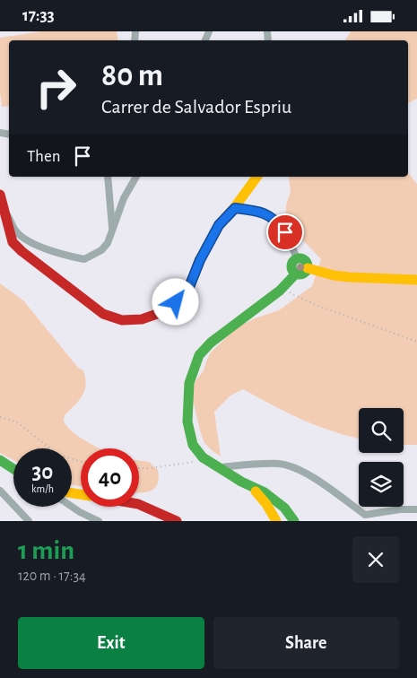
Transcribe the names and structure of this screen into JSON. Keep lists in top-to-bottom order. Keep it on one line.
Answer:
{"page":{"status":"17:33","turn":["80 m","Carrer de Salvador Espriu"],"then":"Then","speed":"30 km/h","limit":"40","heading":["1 min","120 m · 17:34"],"buttons":["Exit","Share"]}}
